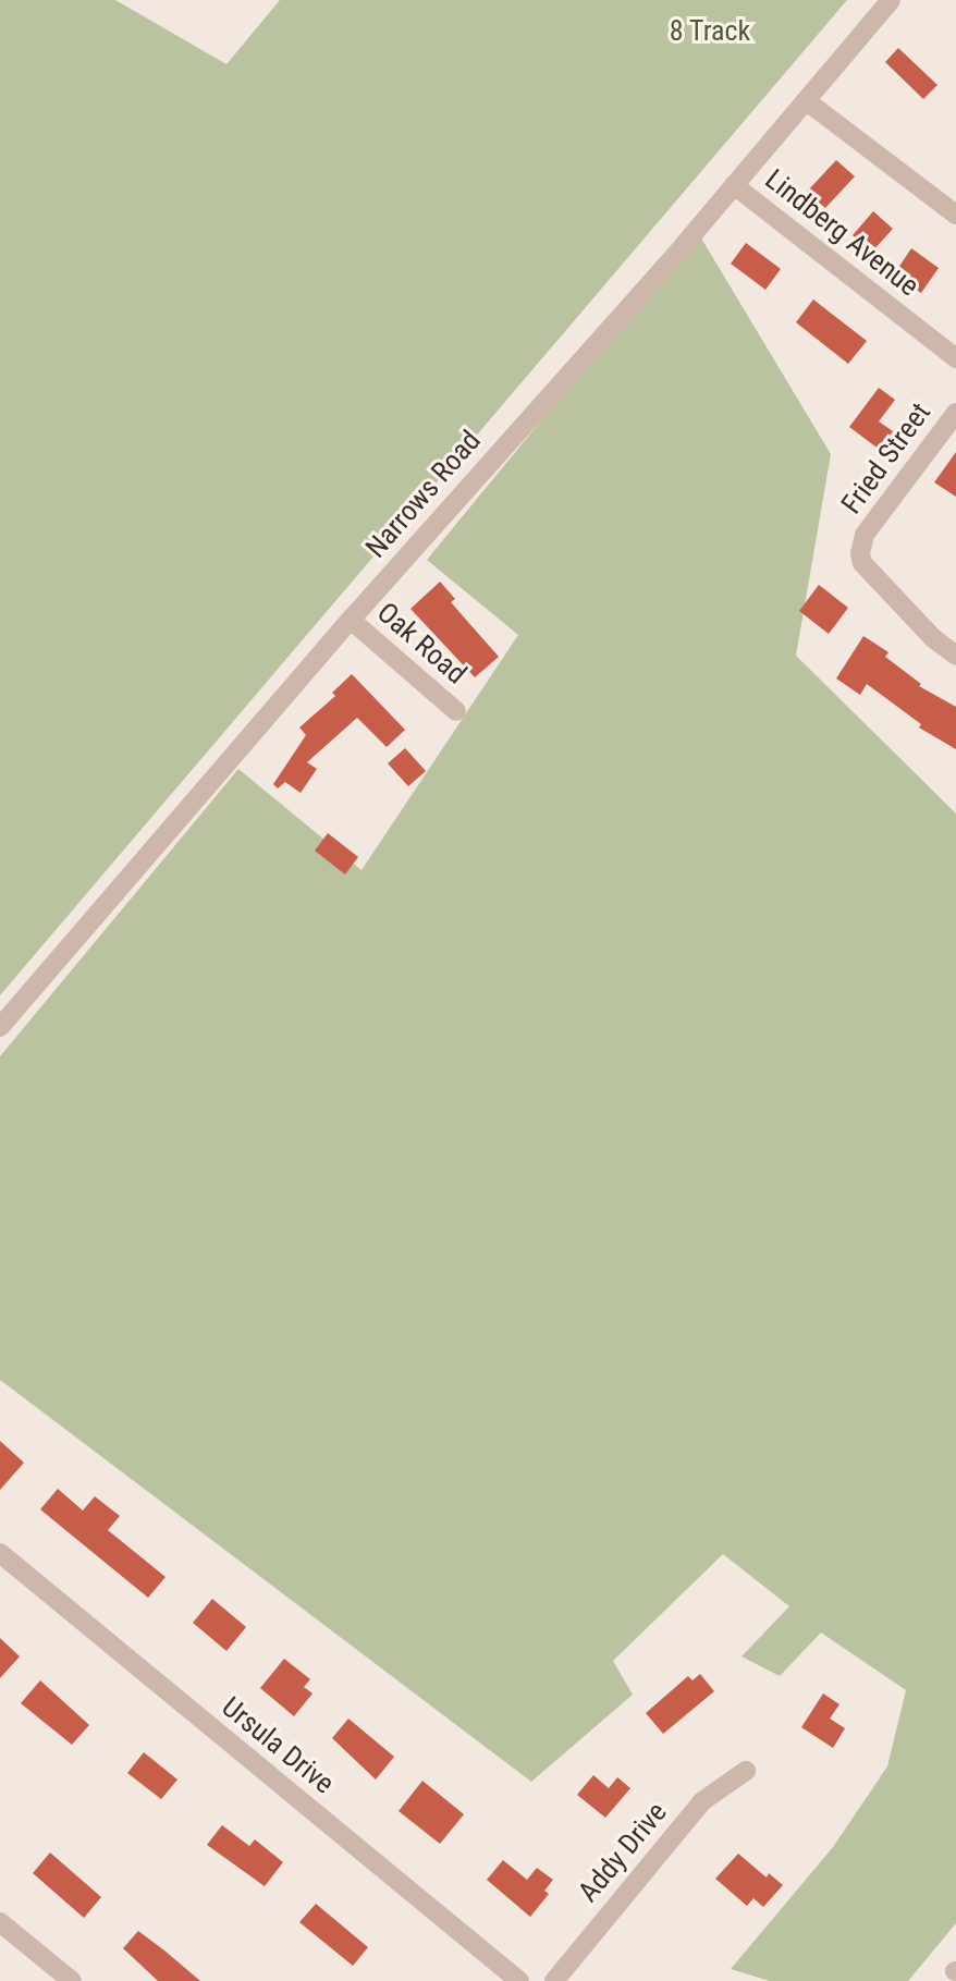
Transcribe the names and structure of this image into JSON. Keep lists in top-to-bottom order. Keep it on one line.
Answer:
{"streets":{"street":["Lindberg Avenue","Fried Street","Narrows Road","Oak Road","Ursula Drive","Addy Drive"]},"crossings":[["Lindberg Avenue","Narrows Road"],["Narrows Road","Oak Road"]],"parks":["8 Track"]}
